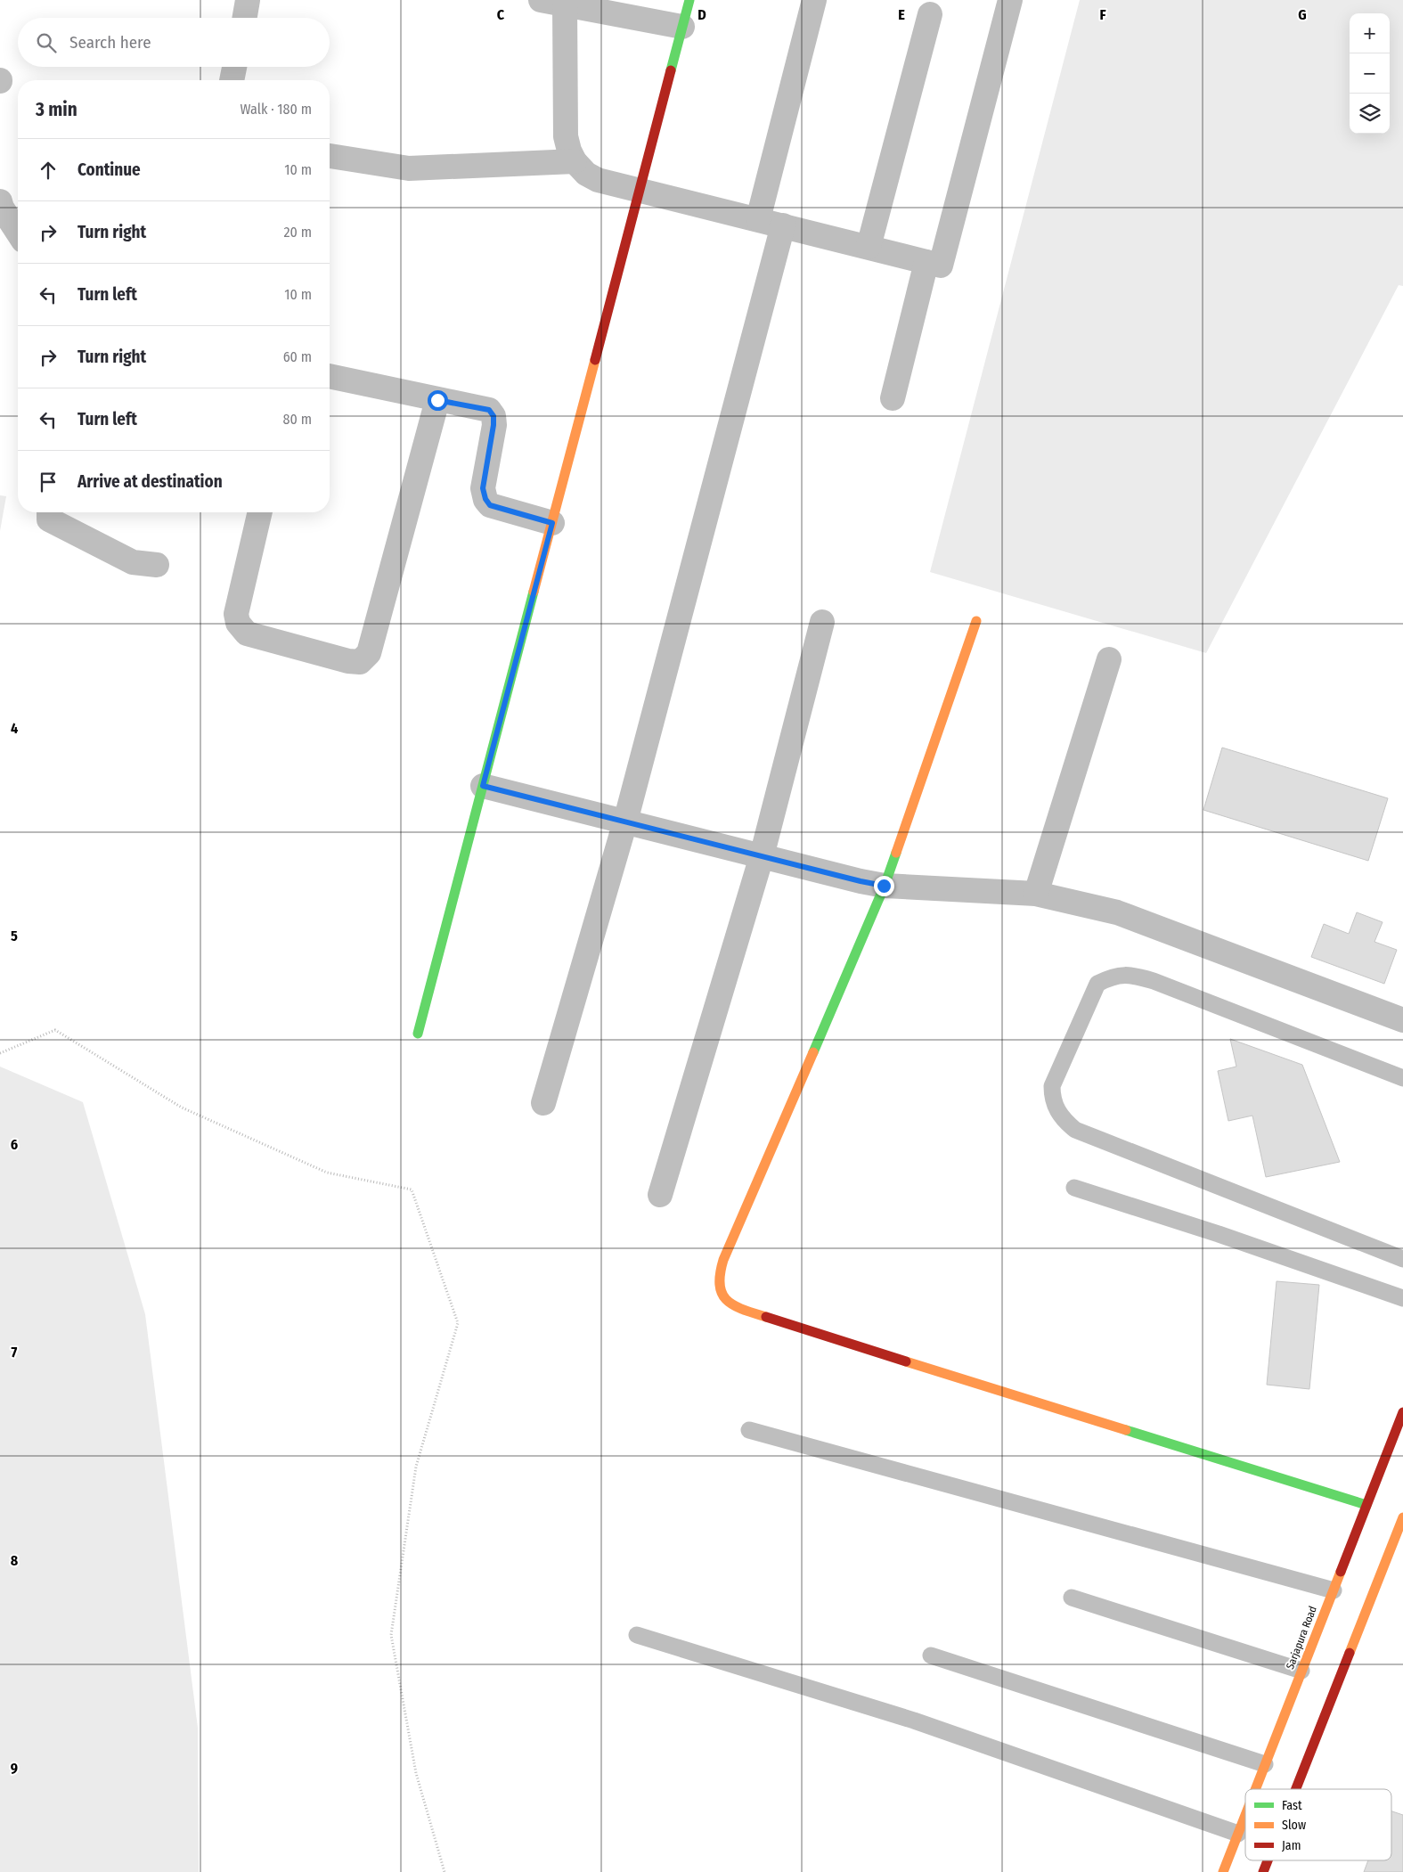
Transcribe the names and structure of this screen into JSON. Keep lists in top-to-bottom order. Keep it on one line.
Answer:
{"streets":{"street":["Sarjapura Road"]},"legend":["Fast","Slow","Jam"],"page":{"map_buttons":["+","−"],"search":"Search here","heading":["3 min","Walk · 180 m"],"list":[["Continue","10 m"],["Turn right","20 m"],["Turn left","10 m"],["Turn right","60 m"],["Turn left","80 m"],"Arrive at destination"]},"grid":{"columns":["C","D","E","F","G"],"rows":["4","5","6","7","8","9"]}}
